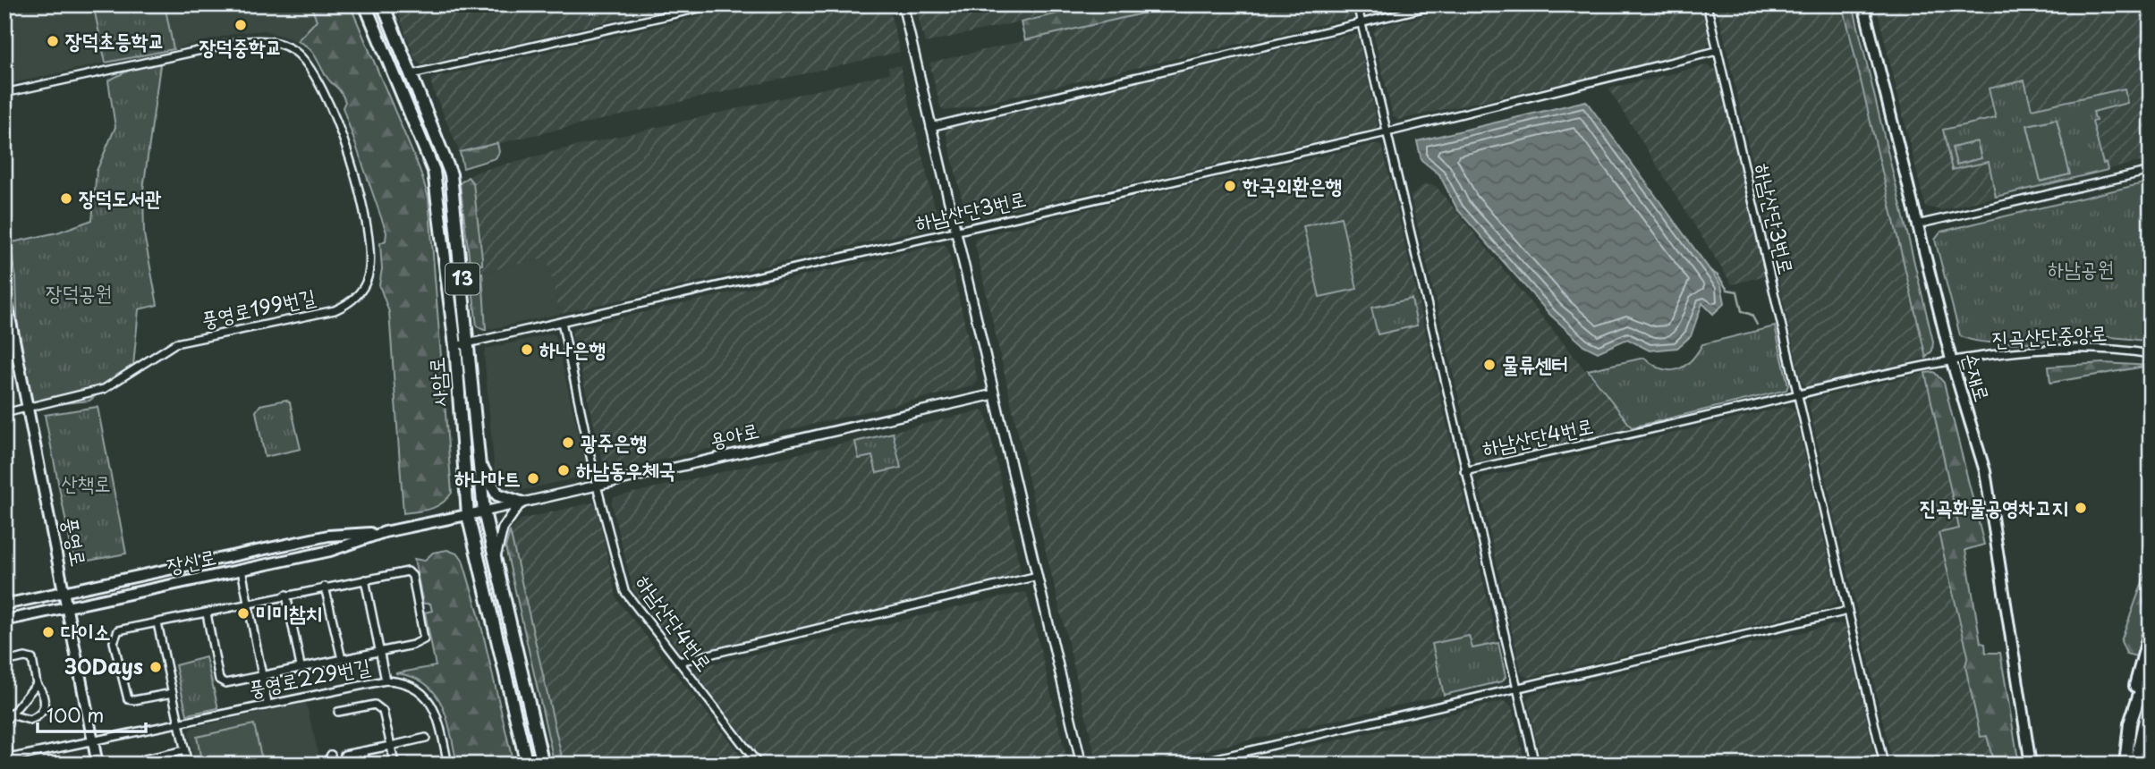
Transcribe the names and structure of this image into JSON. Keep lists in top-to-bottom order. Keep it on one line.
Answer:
{"streets":{"main road":["13","손재로","사암로","풍영로","장신로"],"street":["하남산단3번로","풍영로199번길","진곡산단중앙로","용아로","하남산단4번로","풍영로229번길"]},"crossings":[["하남산단3번로","사암로"],["하남산단3번로","하남산단4번로"],["풍영로199번길","풍영로"],["진곡산단중앙로","손재로"],["진곡산단중앙로","하남산단4번로"],["손재로","하남산단4번로"],["사암로","용아로"],["사암로","장신로"],["용아로","하남산단4번로"],["용아로","장신로"],["풍영로","장신로"],["풍영로","풍영로229번길"]],"parks":["하남공원","장덕공원","산책로"],"places":["장덕중학교","장덕초등학교","한국외환은행","장덕도서관","하나은행","물류센터","광주은행","하남동우체국","하나마트","진곡화물공영차고지","미미참치","다이소","30Days"],"scale_bar":"100 m"}
